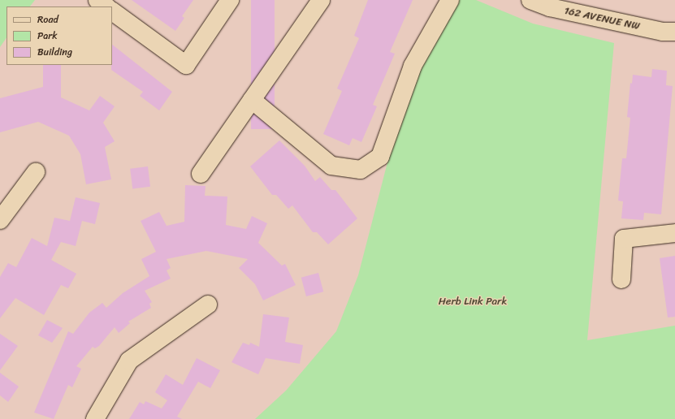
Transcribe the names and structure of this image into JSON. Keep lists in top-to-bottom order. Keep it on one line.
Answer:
{"streets":{"street":["162 AVENUE NW"]},"parks":["Herb Link Park"],"legend":["Road","Park","Building"]}
